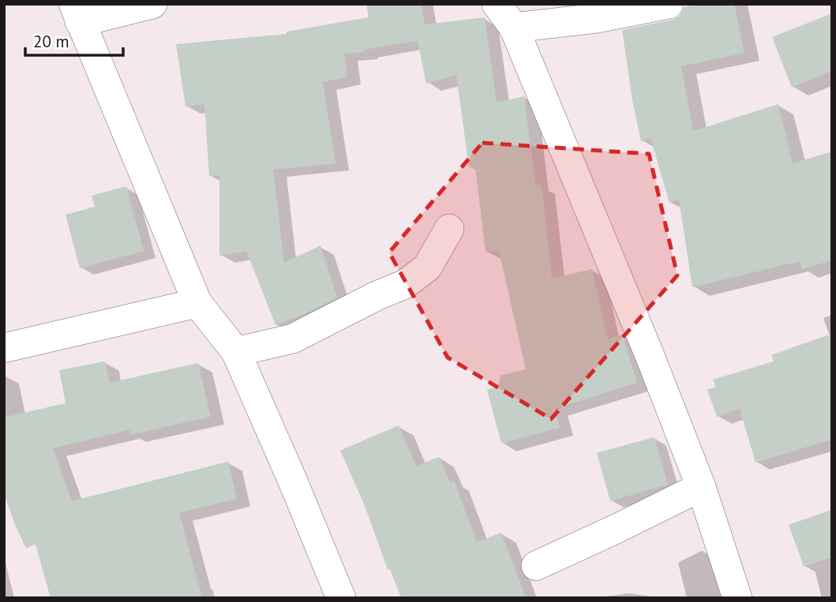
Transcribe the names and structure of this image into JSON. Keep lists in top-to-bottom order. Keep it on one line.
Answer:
{"scale_bar":"20 m"}
